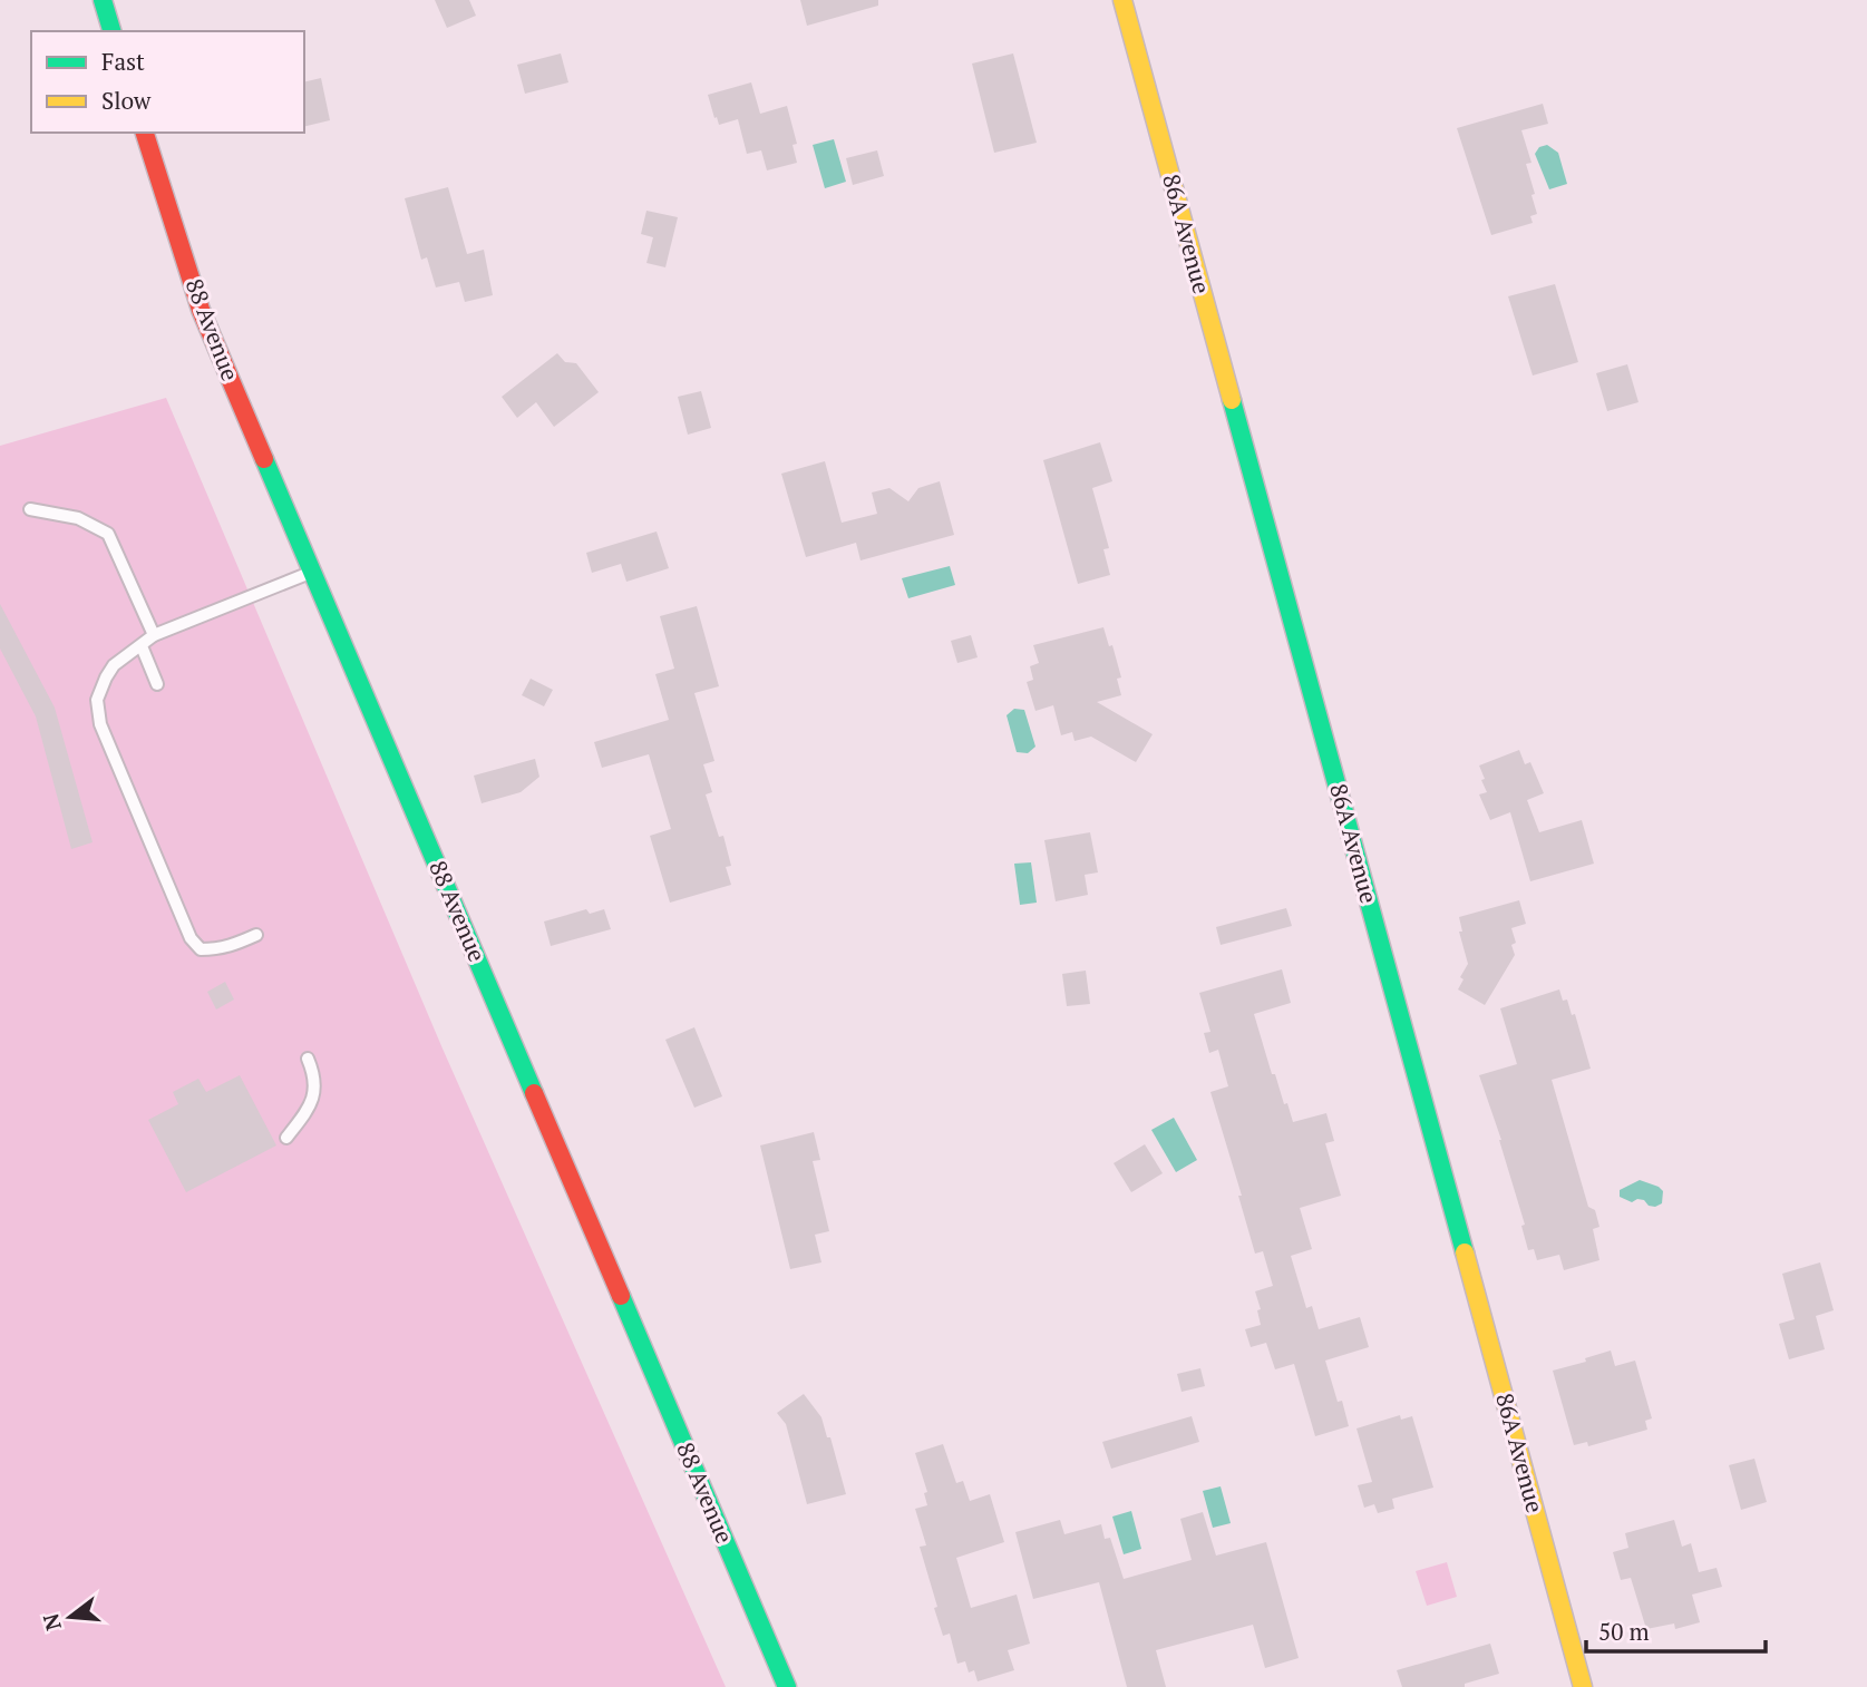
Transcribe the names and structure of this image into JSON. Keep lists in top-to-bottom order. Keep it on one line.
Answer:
{"streets":{"street":["86A Avenue","88 Avenue"]},"legend":["Fast","Slow"],"scale_bar":"50 m","north":"left"}
